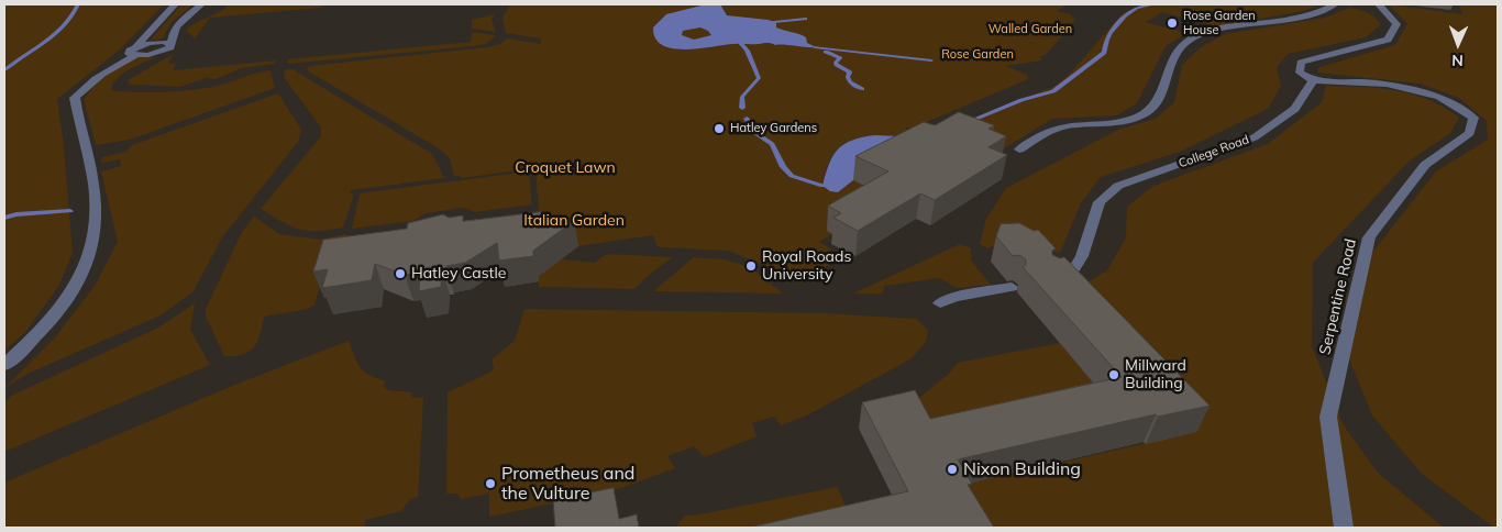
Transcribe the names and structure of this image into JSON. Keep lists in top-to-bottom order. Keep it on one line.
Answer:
{"streets":{"street":["College Road","Serpentine Road"]},"crossings":[["College Road","Serpentine Road"]],"parks":["Walled Garden","Rose Garden","Croquet Lawn","Italian Garden"],"places":["Rose Garden House","Hatley Gardens","Royal Roads University","Hatley Castle","Millward Building","Nixon Building","Prometheus and the Vulture"],"north":"bottom"}
